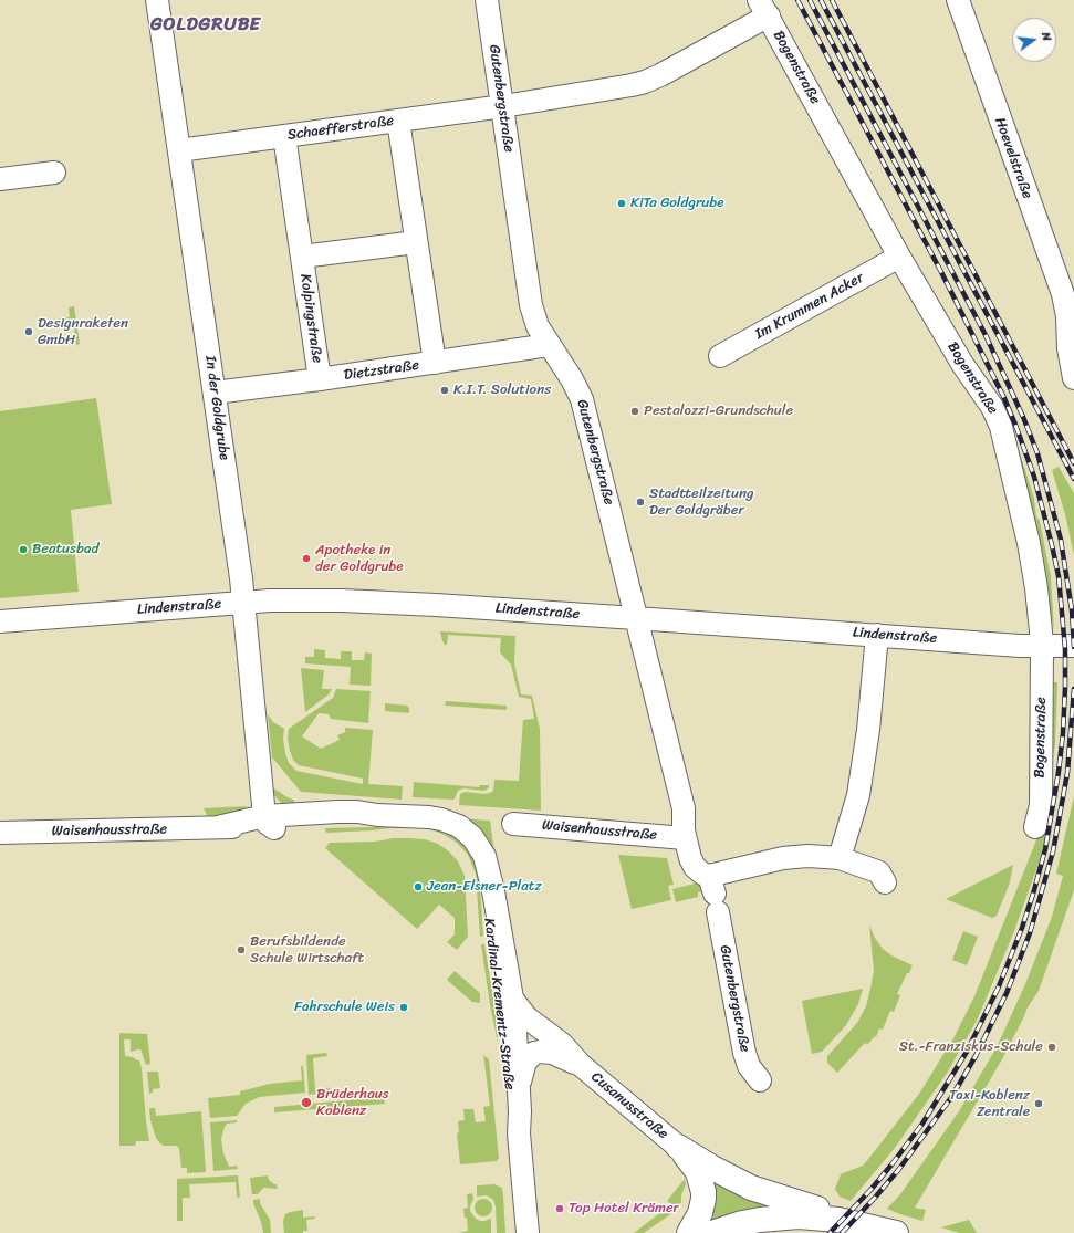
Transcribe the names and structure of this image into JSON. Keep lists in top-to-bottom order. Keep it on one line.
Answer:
{"streets":{"street":["Bogenstraße","Gutenbergstraße","Schaefferstraße","Hoevelstraße","Im Krummen Acker","Kolpingstraße","Dietzstraße","In der Goldgrube","Lindenstraße","Waisenhausstraße","Kardinal-Krementz-Straße","Cusanusstraße"]},"crossings":[["Bogenstraße","Schaefferstraße"],["Bogenstraße","Im Krummen Acker"],["Bogenstraße","Lindenstraße"],["Gutenbergstraße","Schaefferstraße"],["Gutenbergstraße","Dietzstraße"],["Gutenbergstraße","Lindenstraße"],["Gutenbergstraße","Waisenhausstraße"],["Schaefferstraße","Kolpingstraße"],["Schaefferstraße","In der Goldgrube"],["Kolpingstraße","Dietzstraße"],["Dietzstraße","In der Goldgrube"],["In der Goldgrube","Lindenstraße"],["In der Goldgrube","Waisenhausstraße"],["Waisenhausstraße","Kardinal-Krementz-Straße"],["Kardinal-Krementz-Straße","Cusanusstraße"]],"districts":["GOLDGRUBE"],"places":["KiTa Goldgrube","Designraketen GmbH","K.I.T. Solutions","Pestalozzi-Grundschule","Stadtteilzeitung Der Goldgräber","Beatusbad","Apotheke in der Goldgrube","Jean-Elsner-Platz","Berufsbildende Schule Wirtschaft","Fahrschule Weis","St.-Franziskus-Schule","Brüderhaus Koblenz","Taxi-Koblenz Zentrale","Top Hotel Krämer"],"north":"right"}
